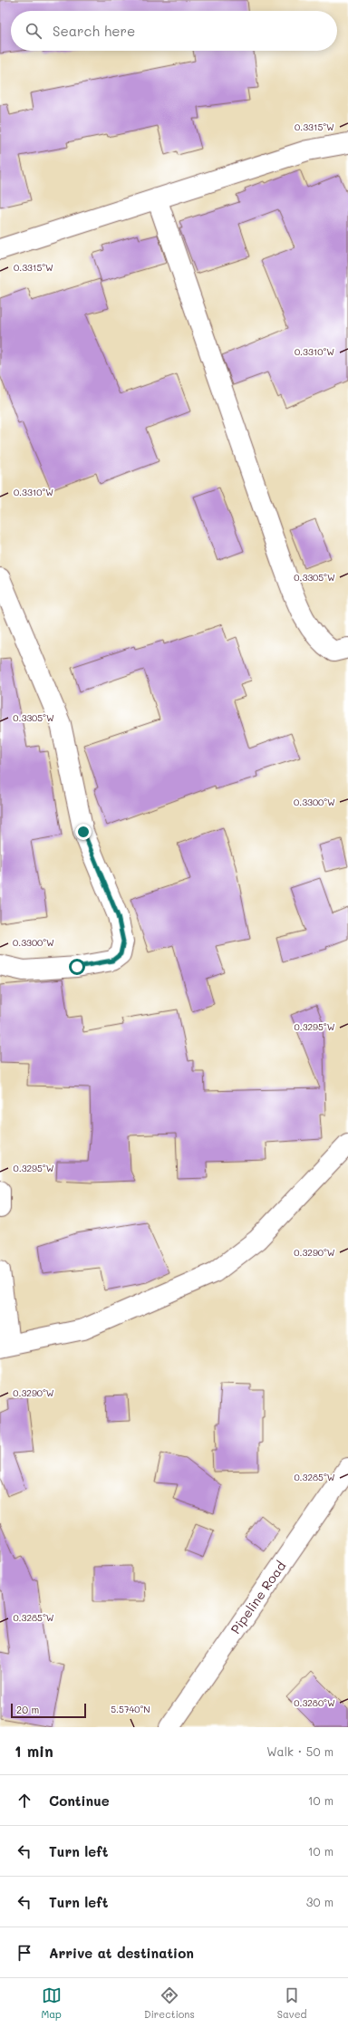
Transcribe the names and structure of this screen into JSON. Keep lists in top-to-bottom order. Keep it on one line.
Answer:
{"streets":{"street":["Pipeline Road"]},"scale_bar":"20 m","page":{"search":"Search here","scale":"20 m","heading":["1 min","Walk · 50 m"],"list":[["Continue","10 m"],["Turn left","10 m"],["Turn left","30 m"],"Arrive at destination"],"nav":["Map","Directions","Saved"]},"coordinates":["0.3315°W","0.3310°W","0.3305°W","0.3300°W","0.3295°W","0.3290°W","0.3285°W","0.3280°W","5.5740°N"]}
